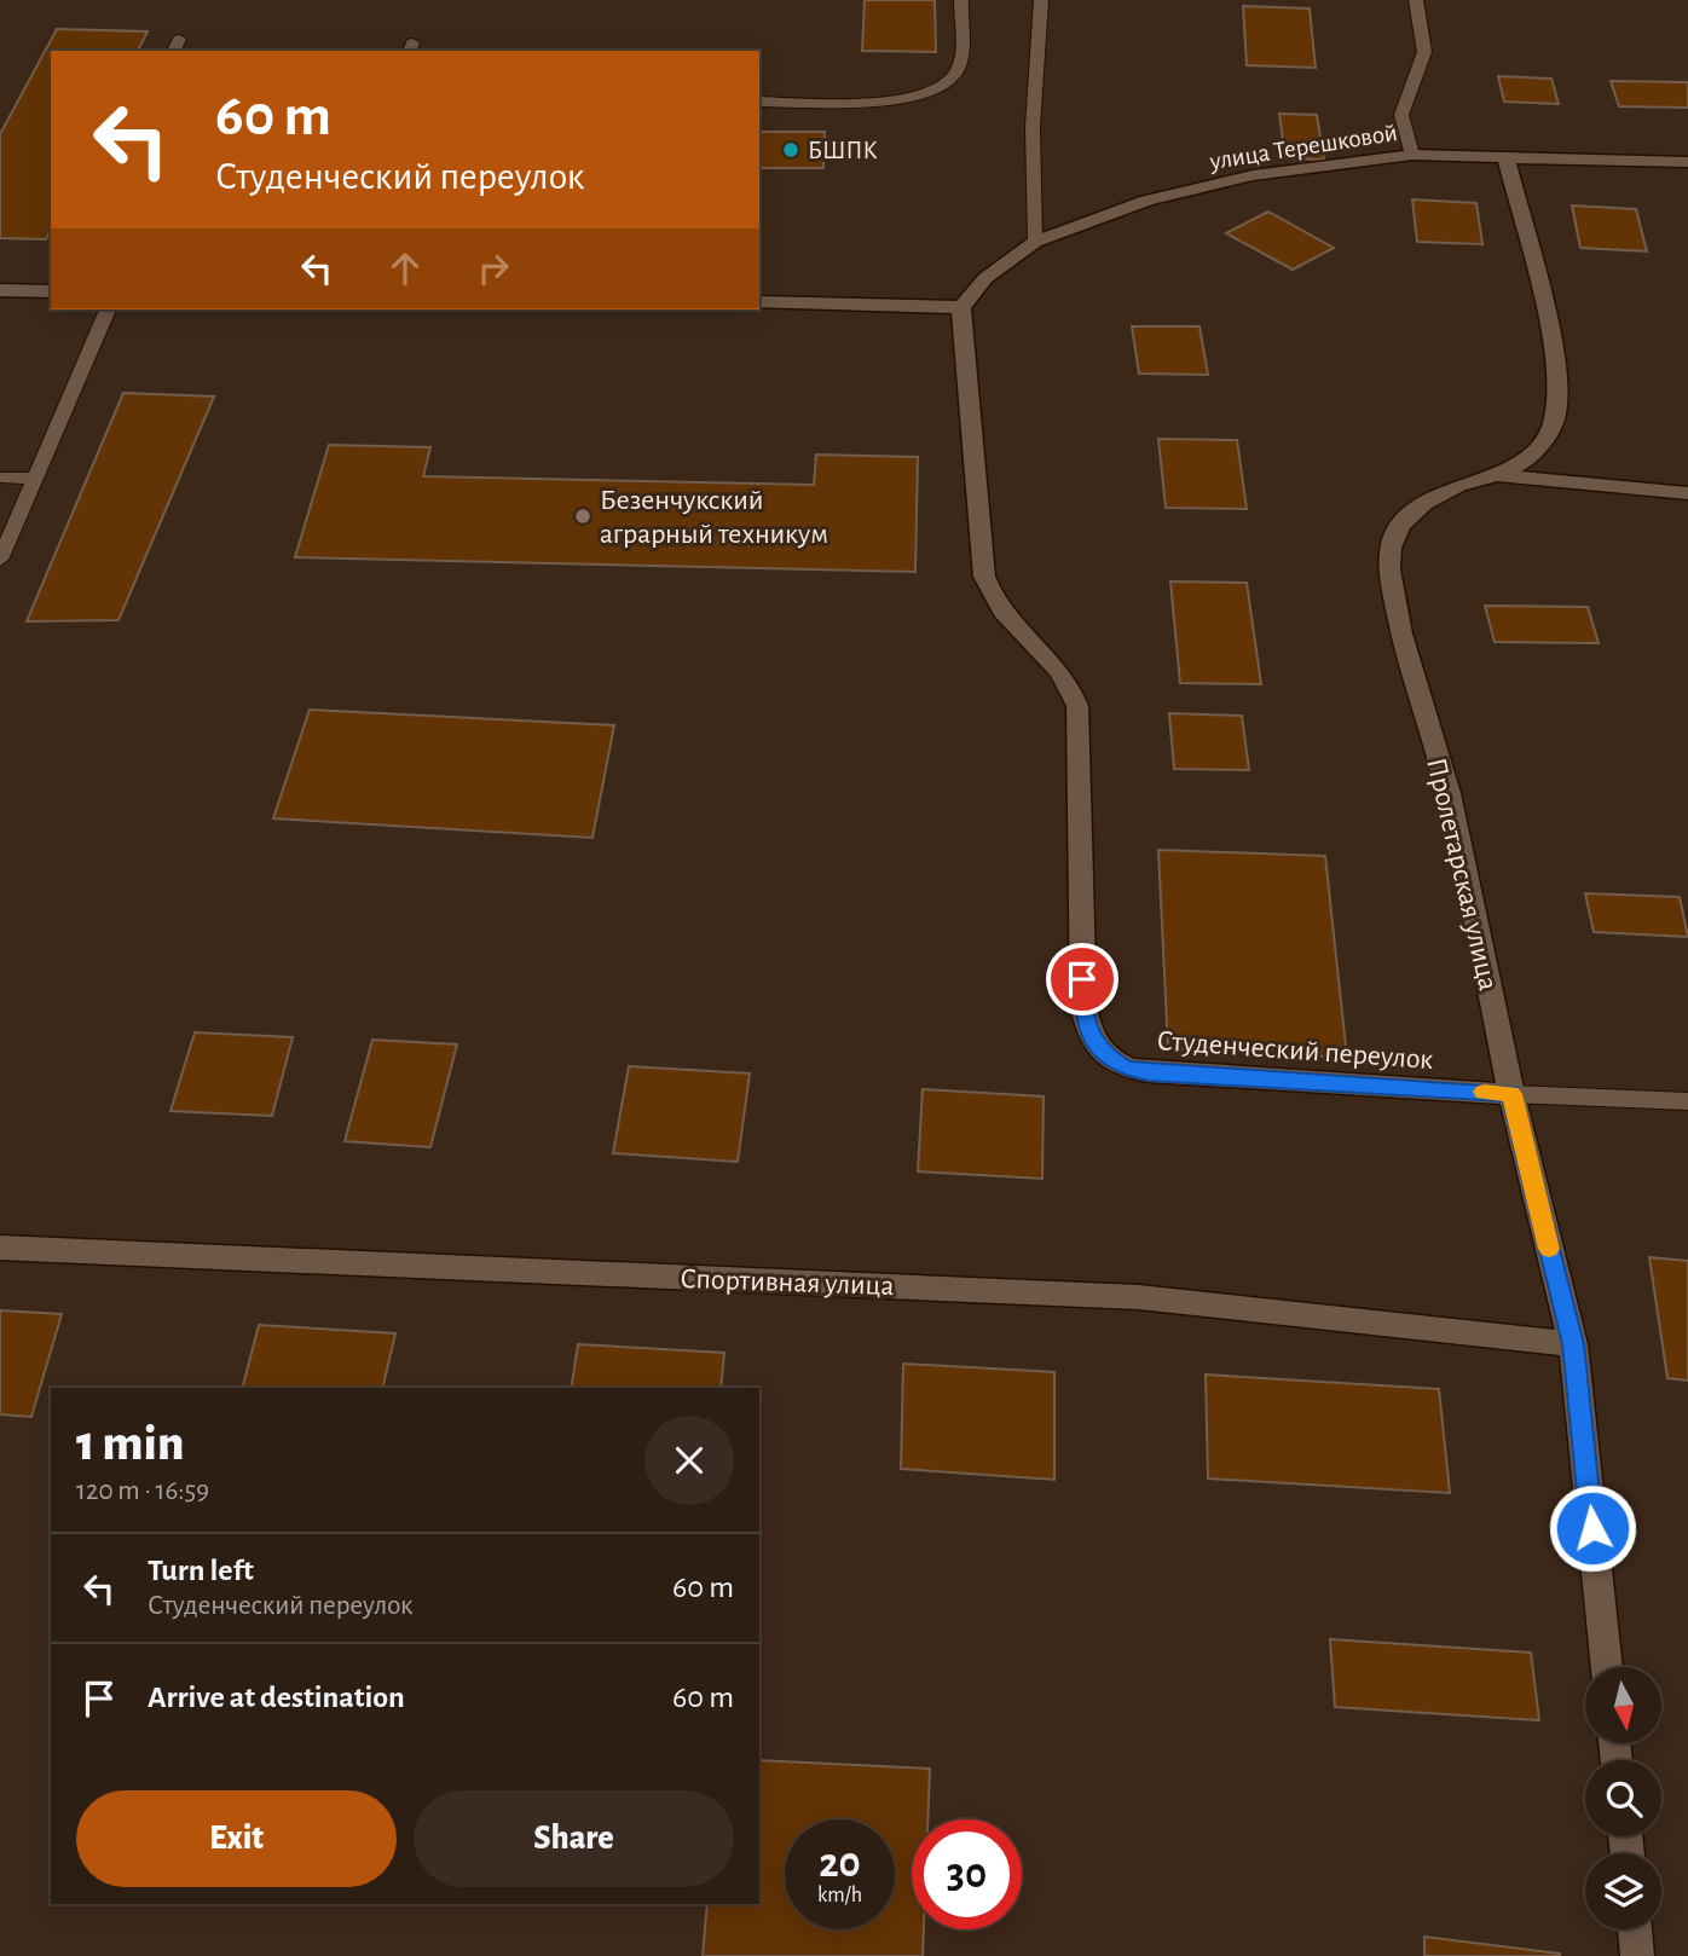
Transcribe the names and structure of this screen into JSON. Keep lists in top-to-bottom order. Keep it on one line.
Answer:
{"streets":{"street":["улица Терешковой","Пролетарская улица","Студенческий переулок","Спортивная улица"]},"crossings":[["улица Терешковой","Пролетарская улица"],["улица Терешковой","Студенческий переулок"],["Пролетарская улица","Студенческий переулок"],["Пролетарская улица","Спортивная улица"]],"places":["БШПК","Безенчукский аграрный техникум"],"north":"bottom","page":{"turn":["60 m","Студенческий переулок"],"heading":["1 min","120 m · 16:59"],"list":[{"name":"Turn left","note":"Студенческий переулок","value":"60 m"},{"name":"Arrive at destination","value":"60 m"}],"buttons":["Exit","Share"],"speed":"20 km/h","limit":"30"}}
